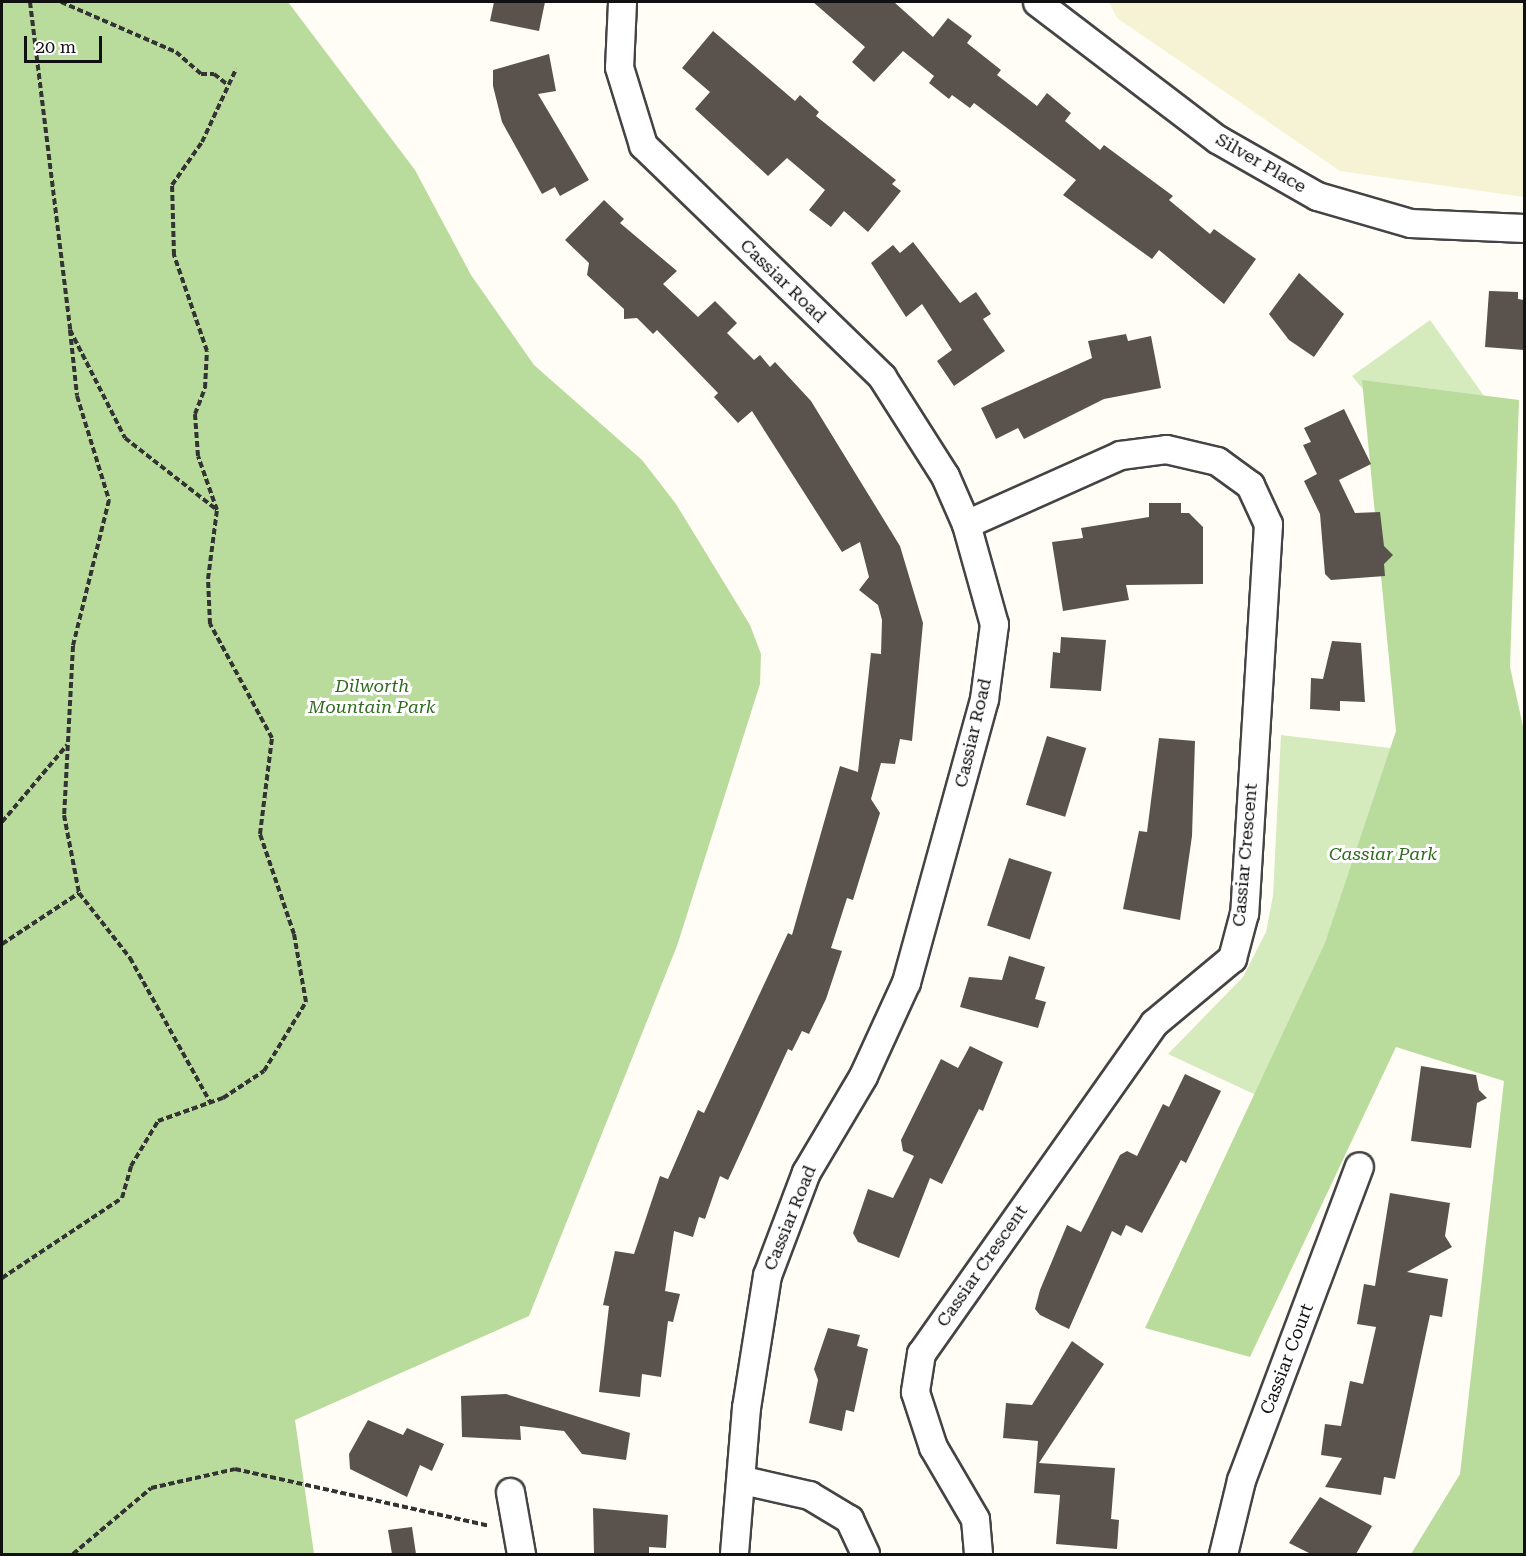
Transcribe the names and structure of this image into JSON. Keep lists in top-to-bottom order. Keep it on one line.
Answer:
{"streets":{"street":["Silver Place","Cassiar Road","Cassiar Crescent","Cassiar Court"]},"crossings":[["Cassiar Road","Cassiar Crescent"]],"parks":["Dilworth Mountain Park","Cassiar Park"],"scale_bar":"20 m"}
